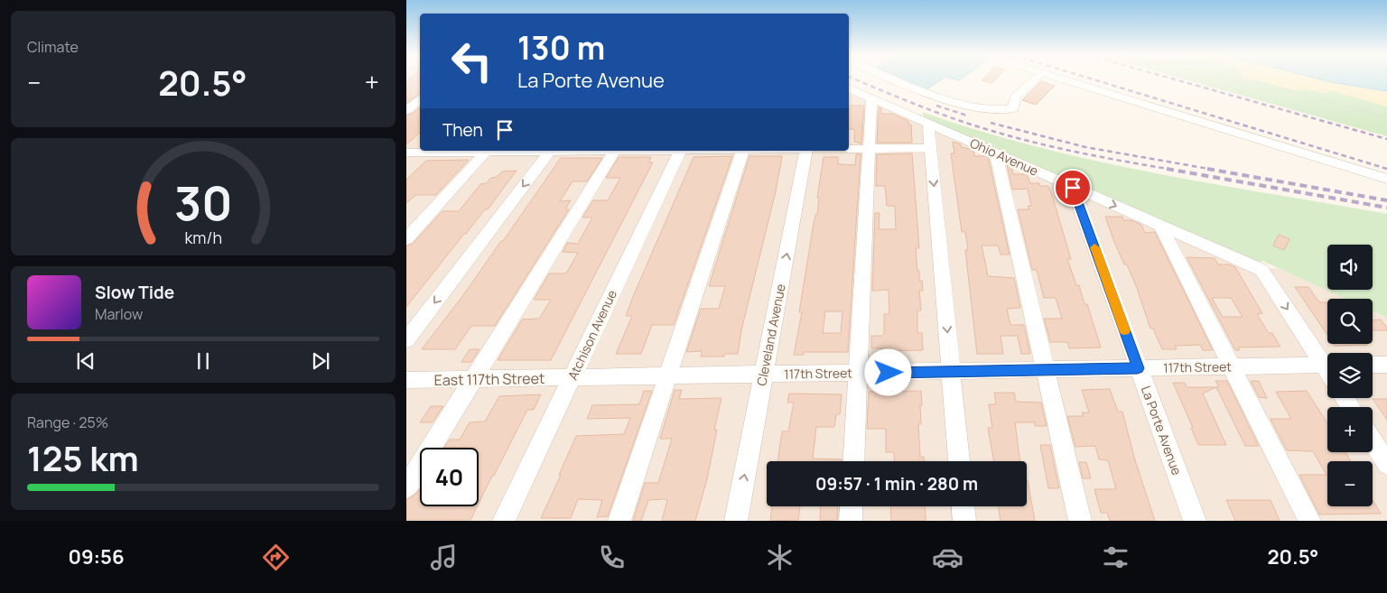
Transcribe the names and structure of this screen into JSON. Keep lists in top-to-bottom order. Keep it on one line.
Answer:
{"streets":{"street":["Ohio Avenue","Atchison Avenue","Cleveland Avenue","117th Street","East 117th Street","La Porte Avenue"]},"crossings":[["Ohio Avenue","La Porte Avenue"],["Atchison Avenue","117th Street"],["Atchison Avenue","East 117th Street"],["Cleveland Avenue","117th Street"],["117th Street","East 117th Street"],["117th Street","La Porte Avenue"]],"page":{"tile":["Climate",["Range · 25%","125 km"]],"turn":["130 m","La Porte Avenue"],"heat":["−","20.5°","+"],"then":"Then","map_buttons":["+","−"],"song":["Slow Tide","Marlow"],"limit":"40","trip":"09:57 · 1 min · 280 m","tabs":["09:56","20.5°"],"gauge":["30","km/h"]}}
